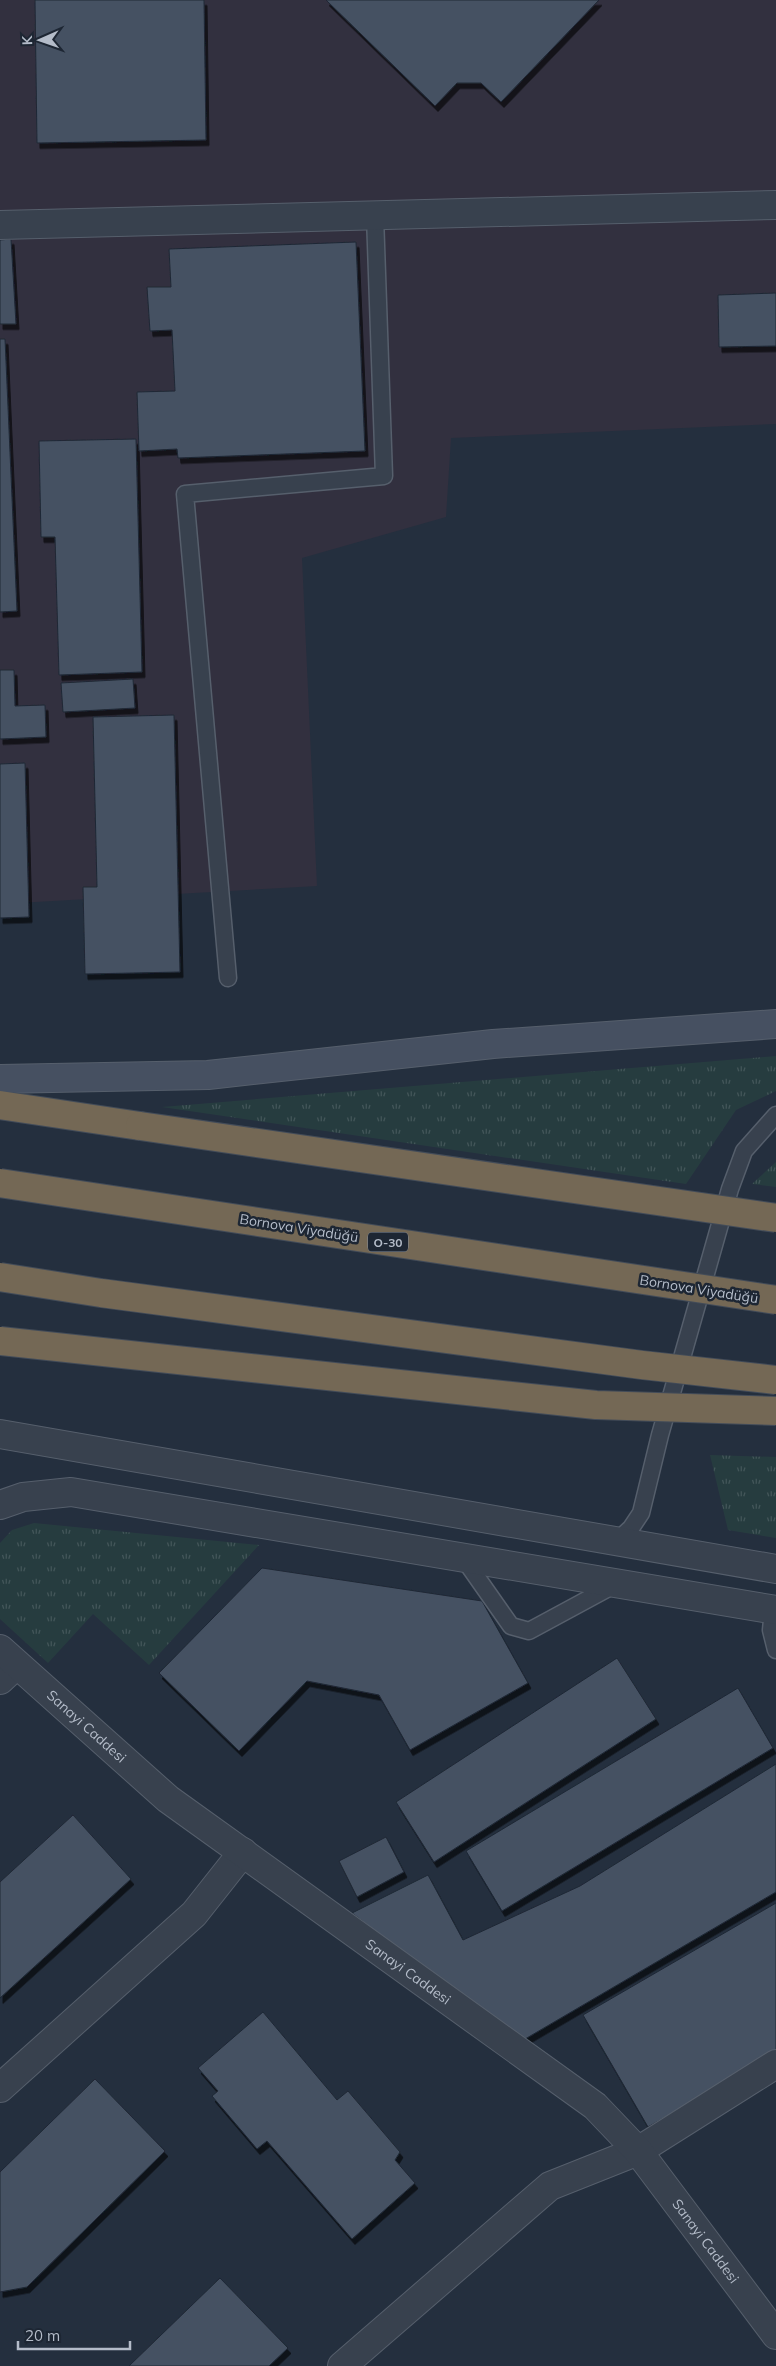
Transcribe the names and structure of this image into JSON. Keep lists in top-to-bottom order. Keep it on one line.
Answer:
{"streets":{"highway":["Bornova Viyadüğü","O-30"],"street":["Sanayi Caddesi"]},"scale_bar":"20 m","north":"left"}
